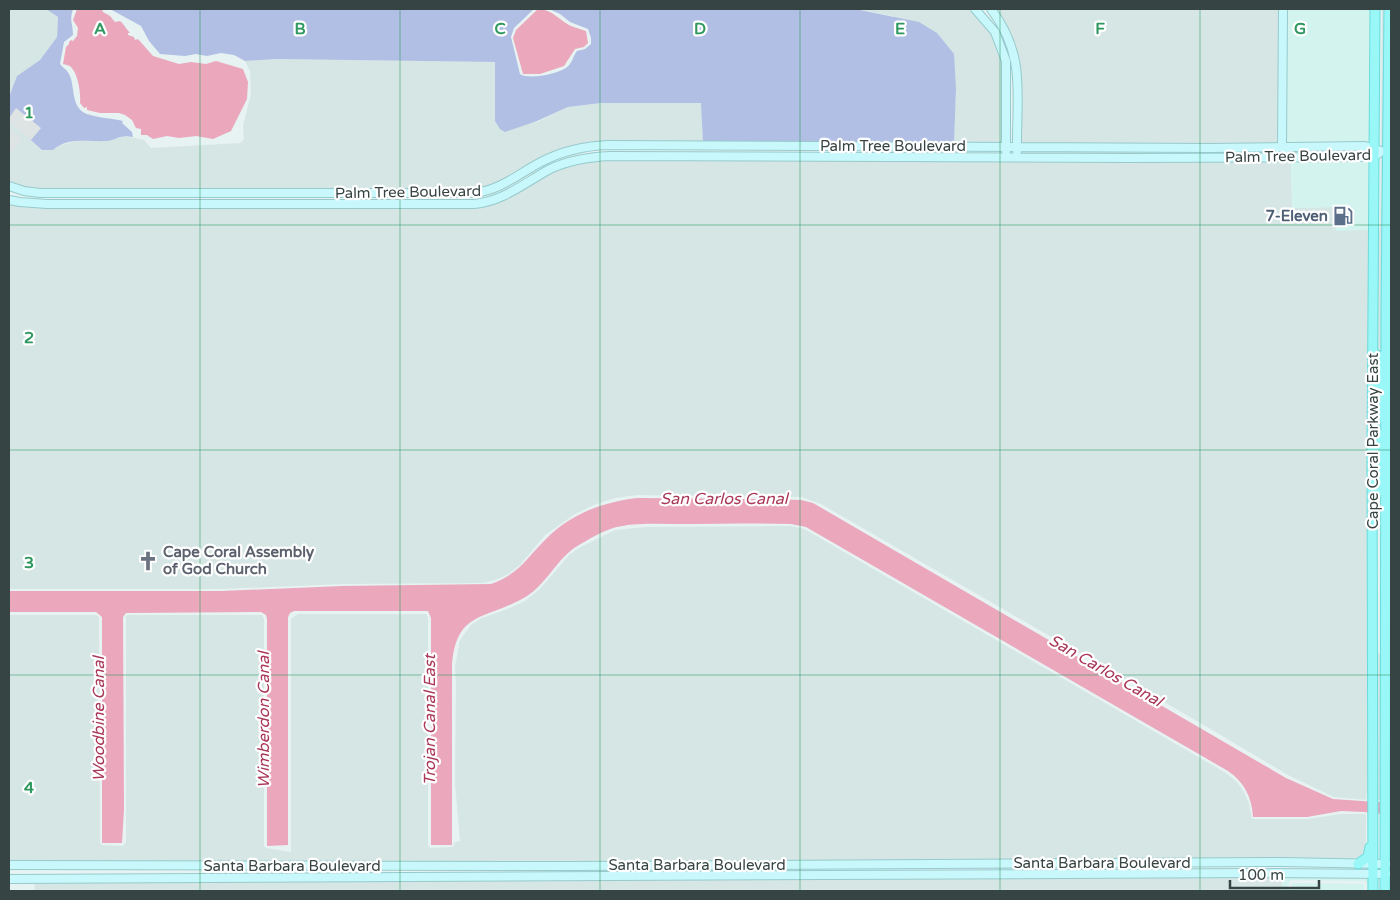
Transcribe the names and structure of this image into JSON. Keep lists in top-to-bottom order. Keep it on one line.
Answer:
{"streets":{"main road":["Palm Tree Boulevard","Cape Coral Parkway East","Santa Barbara Boulevard"]},"crossings":[["Palm Tree Boulevard","Cape Coral Parkway East"],["Cape Coral Parkway East","Santa Barbara Boulevard"]],"water":["San Carlos Canal","Woodbine Canal","Wimberdon Canal","Trojan Canal East"],"places":{"fuel station":["7-Eleven"],"church":["Cape Coral Assembly of God Church"]},"scale_bar":"100 m","grid":{"columns":["A","B","C","D","E","F","G"],"rows":["1","2","3","4"]}}
